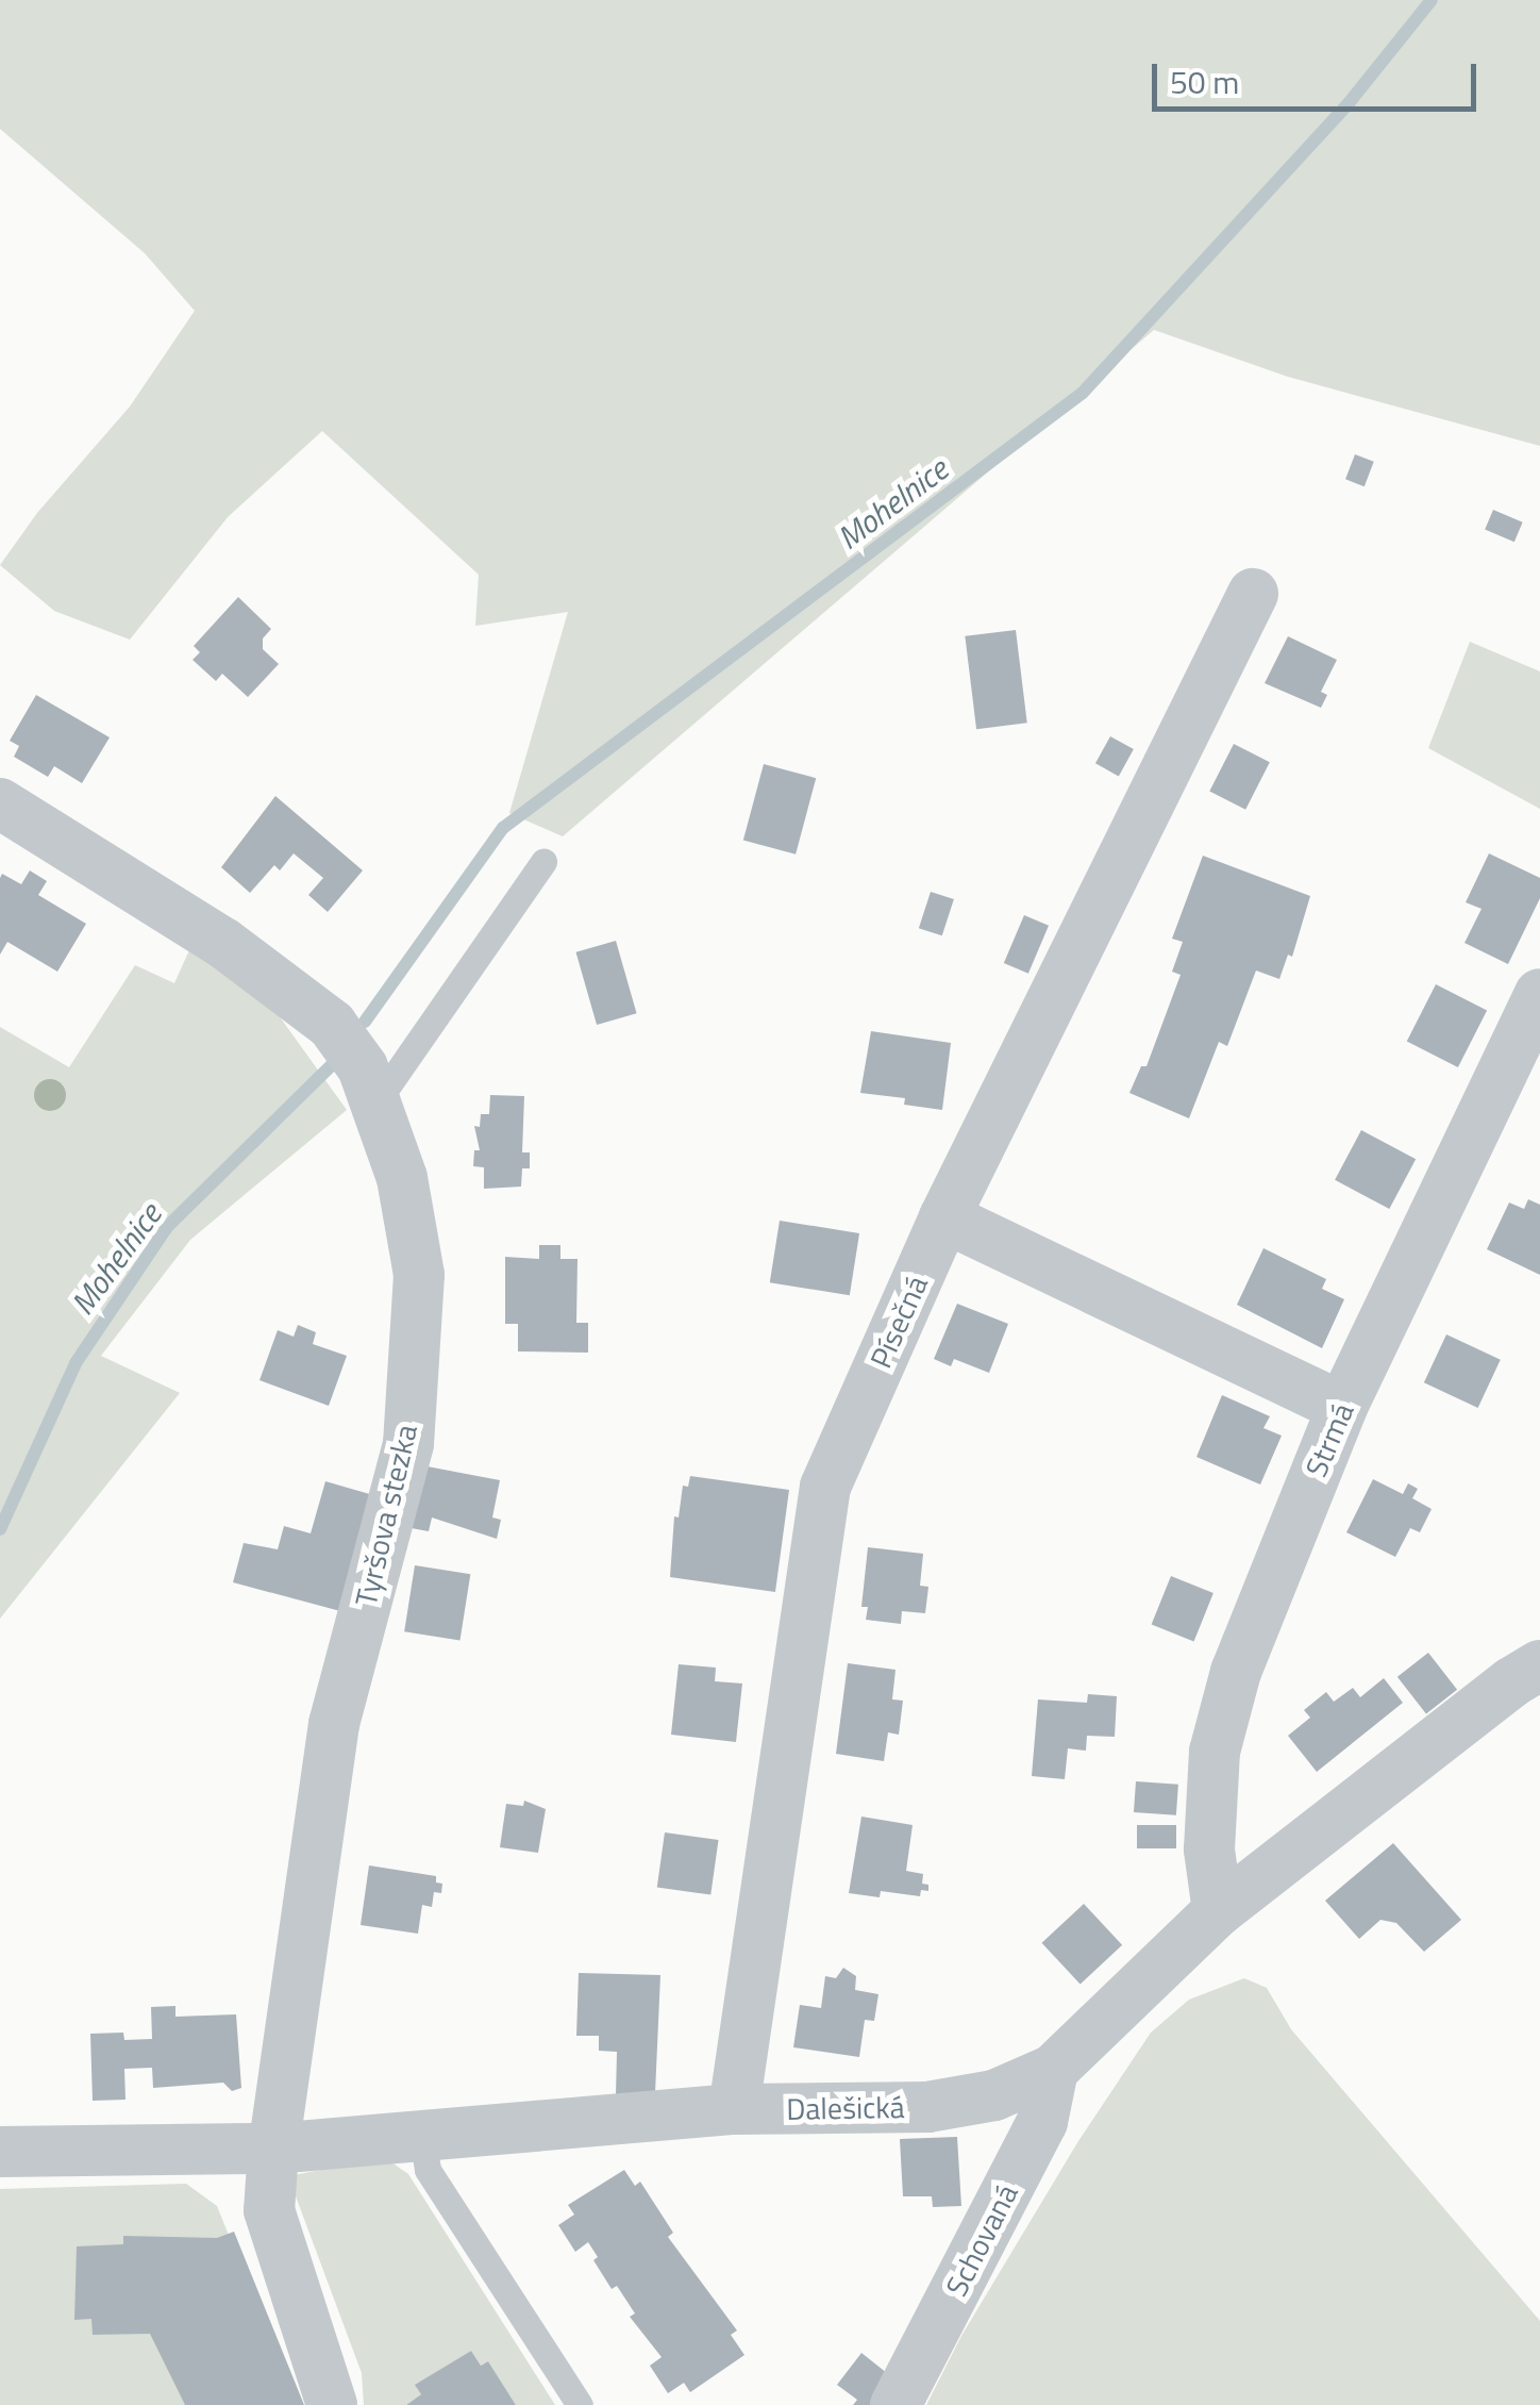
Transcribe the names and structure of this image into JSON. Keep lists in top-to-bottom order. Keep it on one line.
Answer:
{"streets":{"street":["Písečná","Strmá","Tyršova stezka","Dalešická","Schovaná"]},"crossings":[["Písečná","Dalešická"],["Strmá","Dalešická"],["Tyršova stezka","Dalešická"],["Dalešická","Schovaná"]],"water":["Mohelnice"],"scale_bar":"50 m"}
